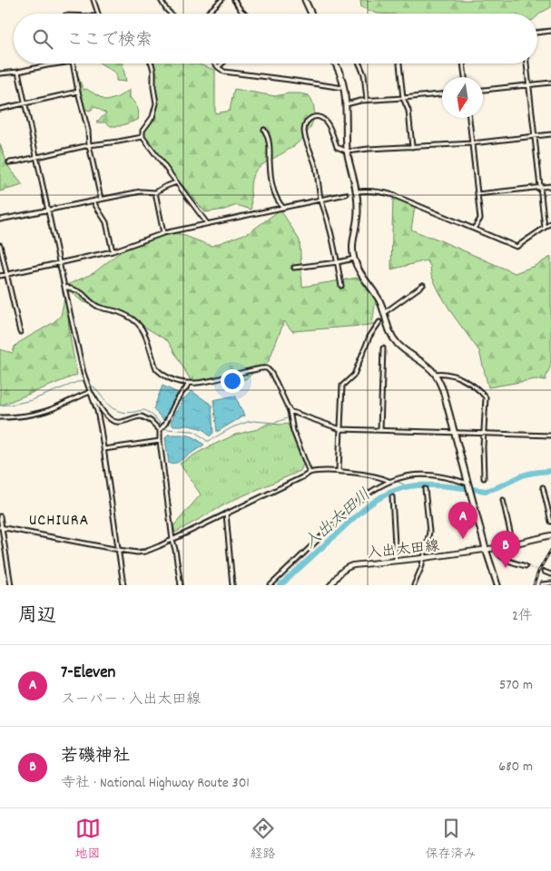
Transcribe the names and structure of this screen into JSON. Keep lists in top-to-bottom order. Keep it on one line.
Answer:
{"streets":{"main road":["入出太田線"]},"districts":["UCHIURA"],"water":["入出太田川"],"north":"bottom","page":{"search":"ここで検索","pins":["A","B"],"heading":["周辺","2件"],"list":[{"mark":"A","name":"7-Eleven","note":"スーパー · 入出太田線","value":"570 m"},{"mark":"B","name":"若磯神社","note":"寺社 · National Highway Route 301","value":"680 m"}],"nav":["地図","経路","保存済み"]}}
